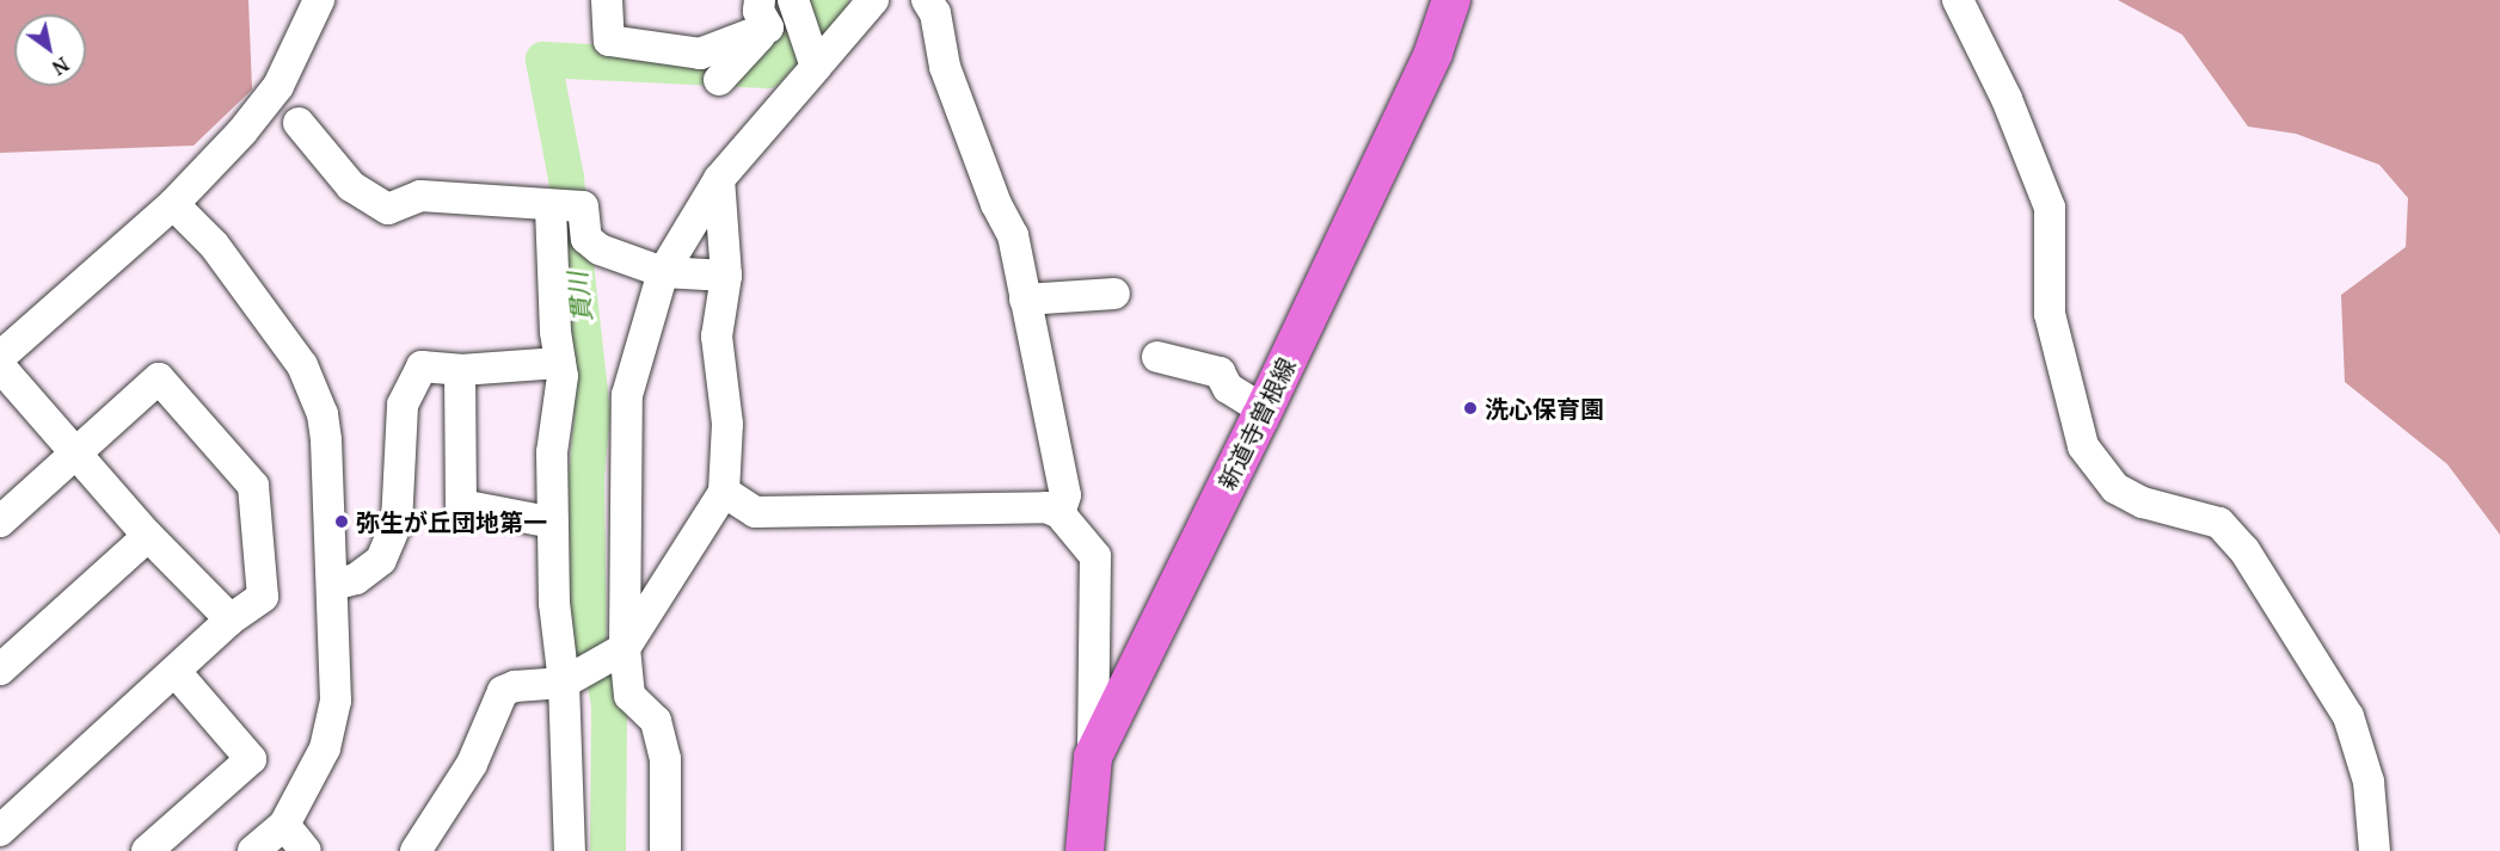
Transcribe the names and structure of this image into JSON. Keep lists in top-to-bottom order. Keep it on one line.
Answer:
{"streets":{"main road":["新道寺曽根線"]},"water":["貫川"],"places":["洗心保育園","弥生が丘団地第一"],"north":"bottom right"}
